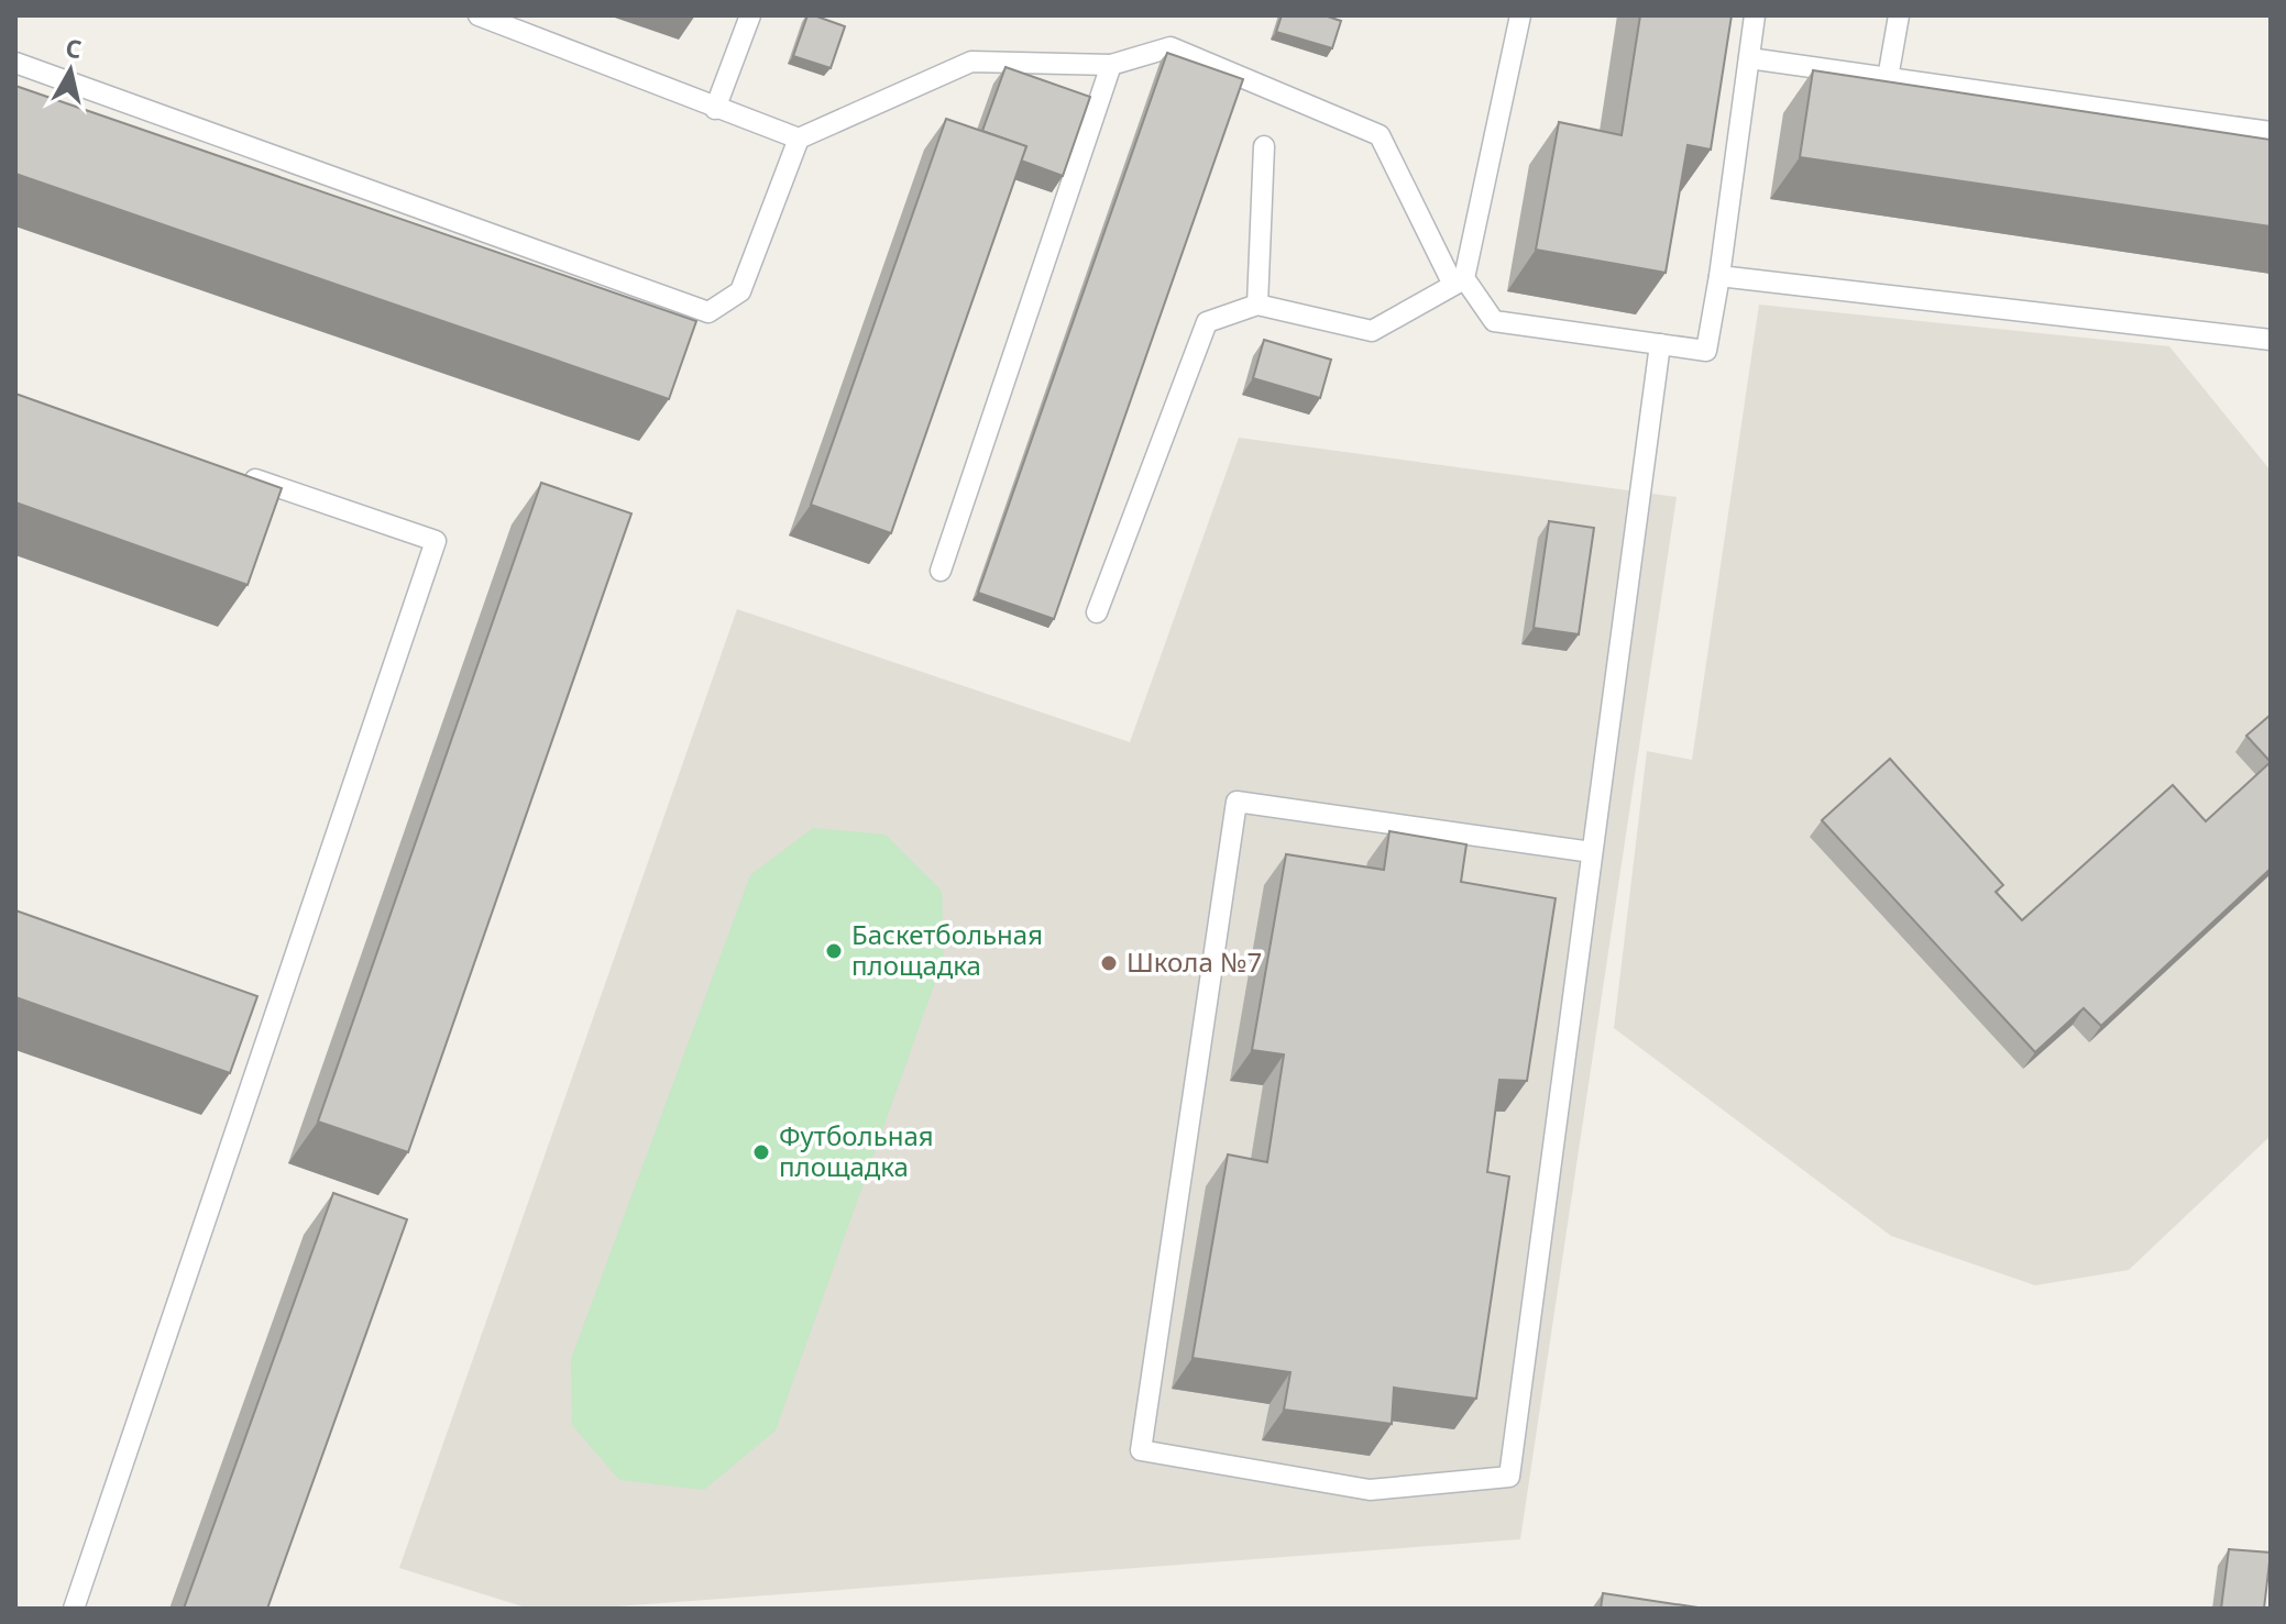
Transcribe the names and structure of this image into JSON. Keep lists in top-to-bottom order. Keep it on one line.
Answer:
{"places":["Баскетбольная площадка","Школа №7","Футбольная площадка"],"north":"top"}
